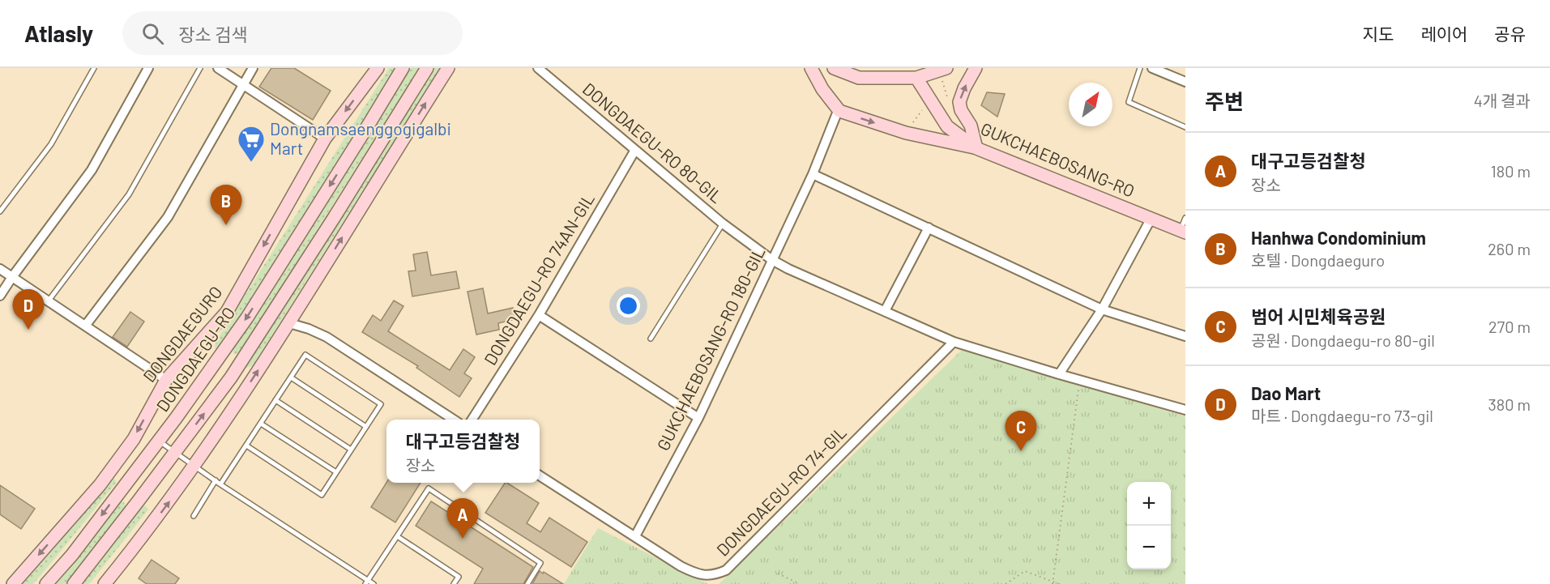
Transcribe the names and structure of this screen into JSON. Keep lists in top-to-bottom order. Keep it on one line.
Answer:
{"streets":{"main road":["GUKCHAEBOSANG-RO","DONGDAEGURO","DONGDAEGU-RO"],"street":["DONGDAEGU-RO 80-GIL","DONGDAEGU-RO 74AN-GIL","GUKCHAEBOSANG-RO 180-GIL","DONGDAEGU-RO 74-GIL"]},"crossings":[["DONGDAEGU-RO 80-GIL","DONGDAEGU-RO 74AN-GIL"],["DONGDAEGU-RO 80-GIL","GUKCHAEBOSANG-RO 180-GIL"],["DONGDAEGU-RO 80-GIL","DONGDAEGU-RO 74-GIL"],["GUKCHAEBOSANG-RO 180-GIL","DONGDAEGU-RO 74-GIL"]],"places":{"supermarket":["Dongnamsaenggogigalbi Mart"]},"north":"top right","page":{"header":"Atlasly","search":"장소 검색","nav":["지도","레이어","공유"],"heading":["주변","4개 결과"],"list":[{"mark":"A","name":"대구고등검찰청","note":"장소","value":"180 m"},{"mark":"B","name":"Hanhwa Condominium","note":"호텔 · Dongdaeguro","value":"260 m"},{"mark":"C","name":"범어 시민체육공원","note":"공원 · Dongdaegu-ro 80-gil","value":"270 m"},{"mark":"D","name":"Dao Mart","note":"마트 · Dongdaegu-ro 73-gil","value":"380 m"}],"pins":["B","D","C","A"],"popup":["대구고등검찰청","장소"],"map_buttons":["+","−"]}}
